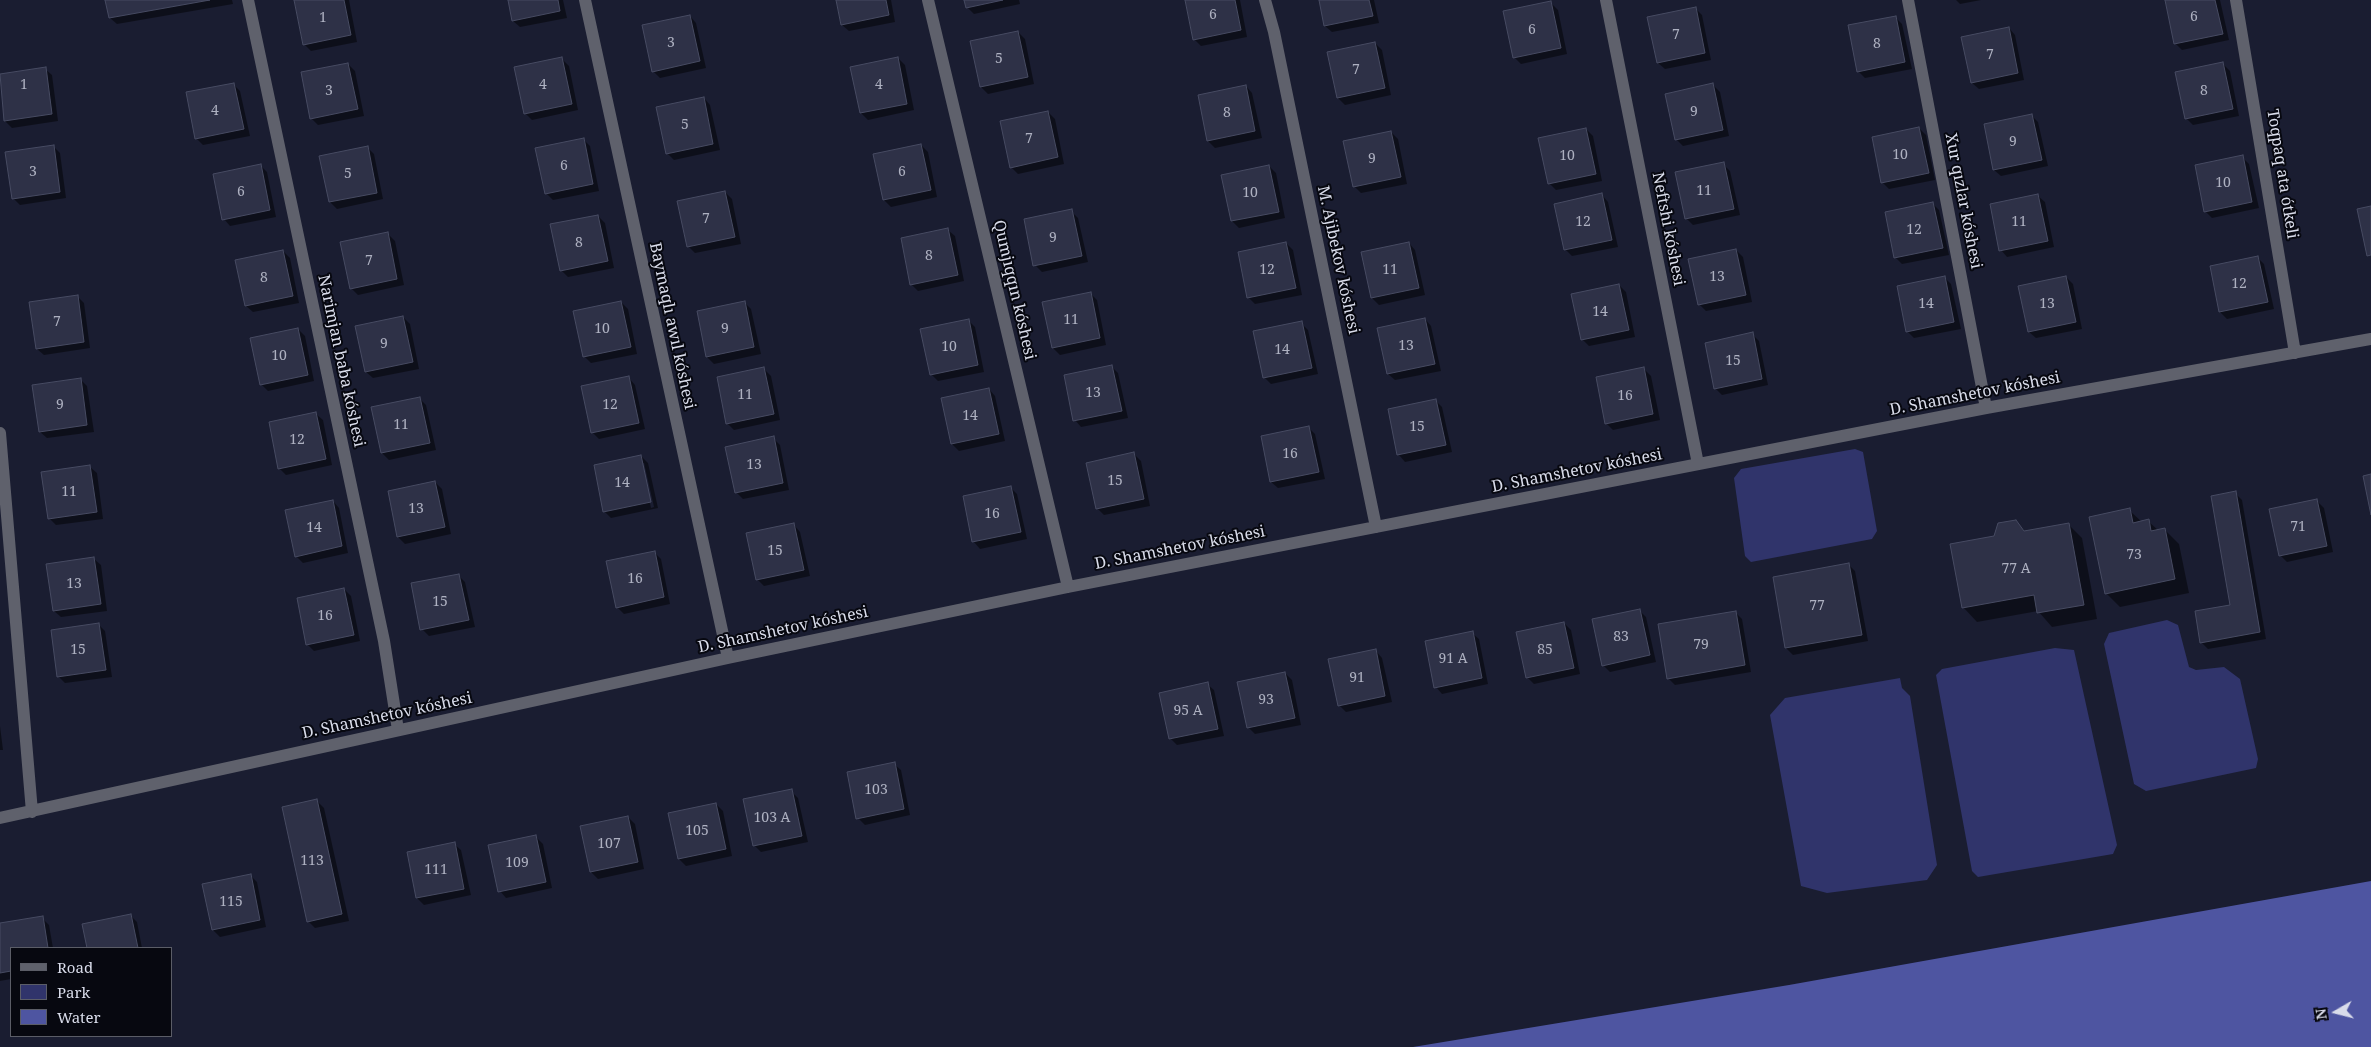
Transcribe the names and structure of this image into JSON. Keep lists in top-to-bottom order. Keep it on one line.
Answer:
{"streets":{"street":["Toqpaq ata ótkeli","Xur qızlar kóshesi","Neftshi kóshesi","M. Ajibekov kóshesi","Qumjıqqın kóshesi","Baymaqlı awıl kóshesi","Narimjan baba kóshesi","D. Shamshetov kóshesi"]},"crossings":[["Toqpaq ata ótkeli","D. Shamshetov kóshesi"],["Xur qızlar kóshesi","D. Shamshetov kóshesi"],["Neftshi kóshesi","D. Shamshetov kóshesi"],["M. Ajibekov kóshesi","D. Shamshetov kóshesi"],["Qumjıqqın kóshesi","D. Shamshetov kóshesi"],["Baymaqlı awıl kóshesi","D. Shamshetov kóshesi"],["Narimjan baba kóshesi","D. Shamshetov kóshesi"]],"house_numbers":["6","6","1","6","7","3","8","7","5","7","1","4","4","3","8","4","9","8","5","7","9","10","10","9","6","3","6","5","10","11","6","10","7","12","11","12","9","8","8","7","12","11","13","8","12","14","13","14","11","7","10","9","9","13","10","14","10","15","13","11","16","9","12","14","11","15","12","16","13","15","14","11","13","16","71","14","15","73","77 А","16","13","15","77","16","83","79","15","85","91 А","91","93","95 А","103","103 А","105","107","113","109","111","115"],"legend":["Road","Park","Water"],"north":"left"}
